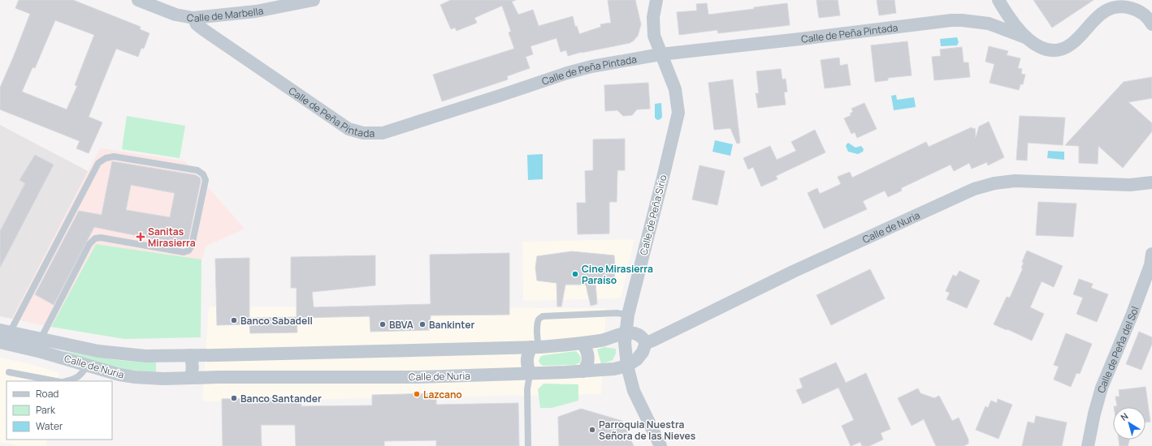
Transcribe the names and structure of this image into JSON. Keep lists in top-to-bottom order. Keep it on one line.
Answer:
{"streets":{"street":["Calle de Marbella","Calle de Peña Pintada","Calle de Peña Sirio","Calle de Nuria","Calle de Peña del Sol"]},"crossings":[["Calle de Marbella","Calle de Peña Pintada"],["Calle de Peña Pintada","Calle de Peña Sirio"],["Calle de Peña Sirio","Calle de Nuria"]],"places":{"health":["Sanitas Mirasierra"],"other":["Cine Mirasierra Paraíso","Banco Sabadell","BBVA","Bankinter","Lazcano","Banco Santander","Parroquia Nuestra Señora de las Nieves"]},"legend":["Road","Park","Water"],"north":"top left"}
